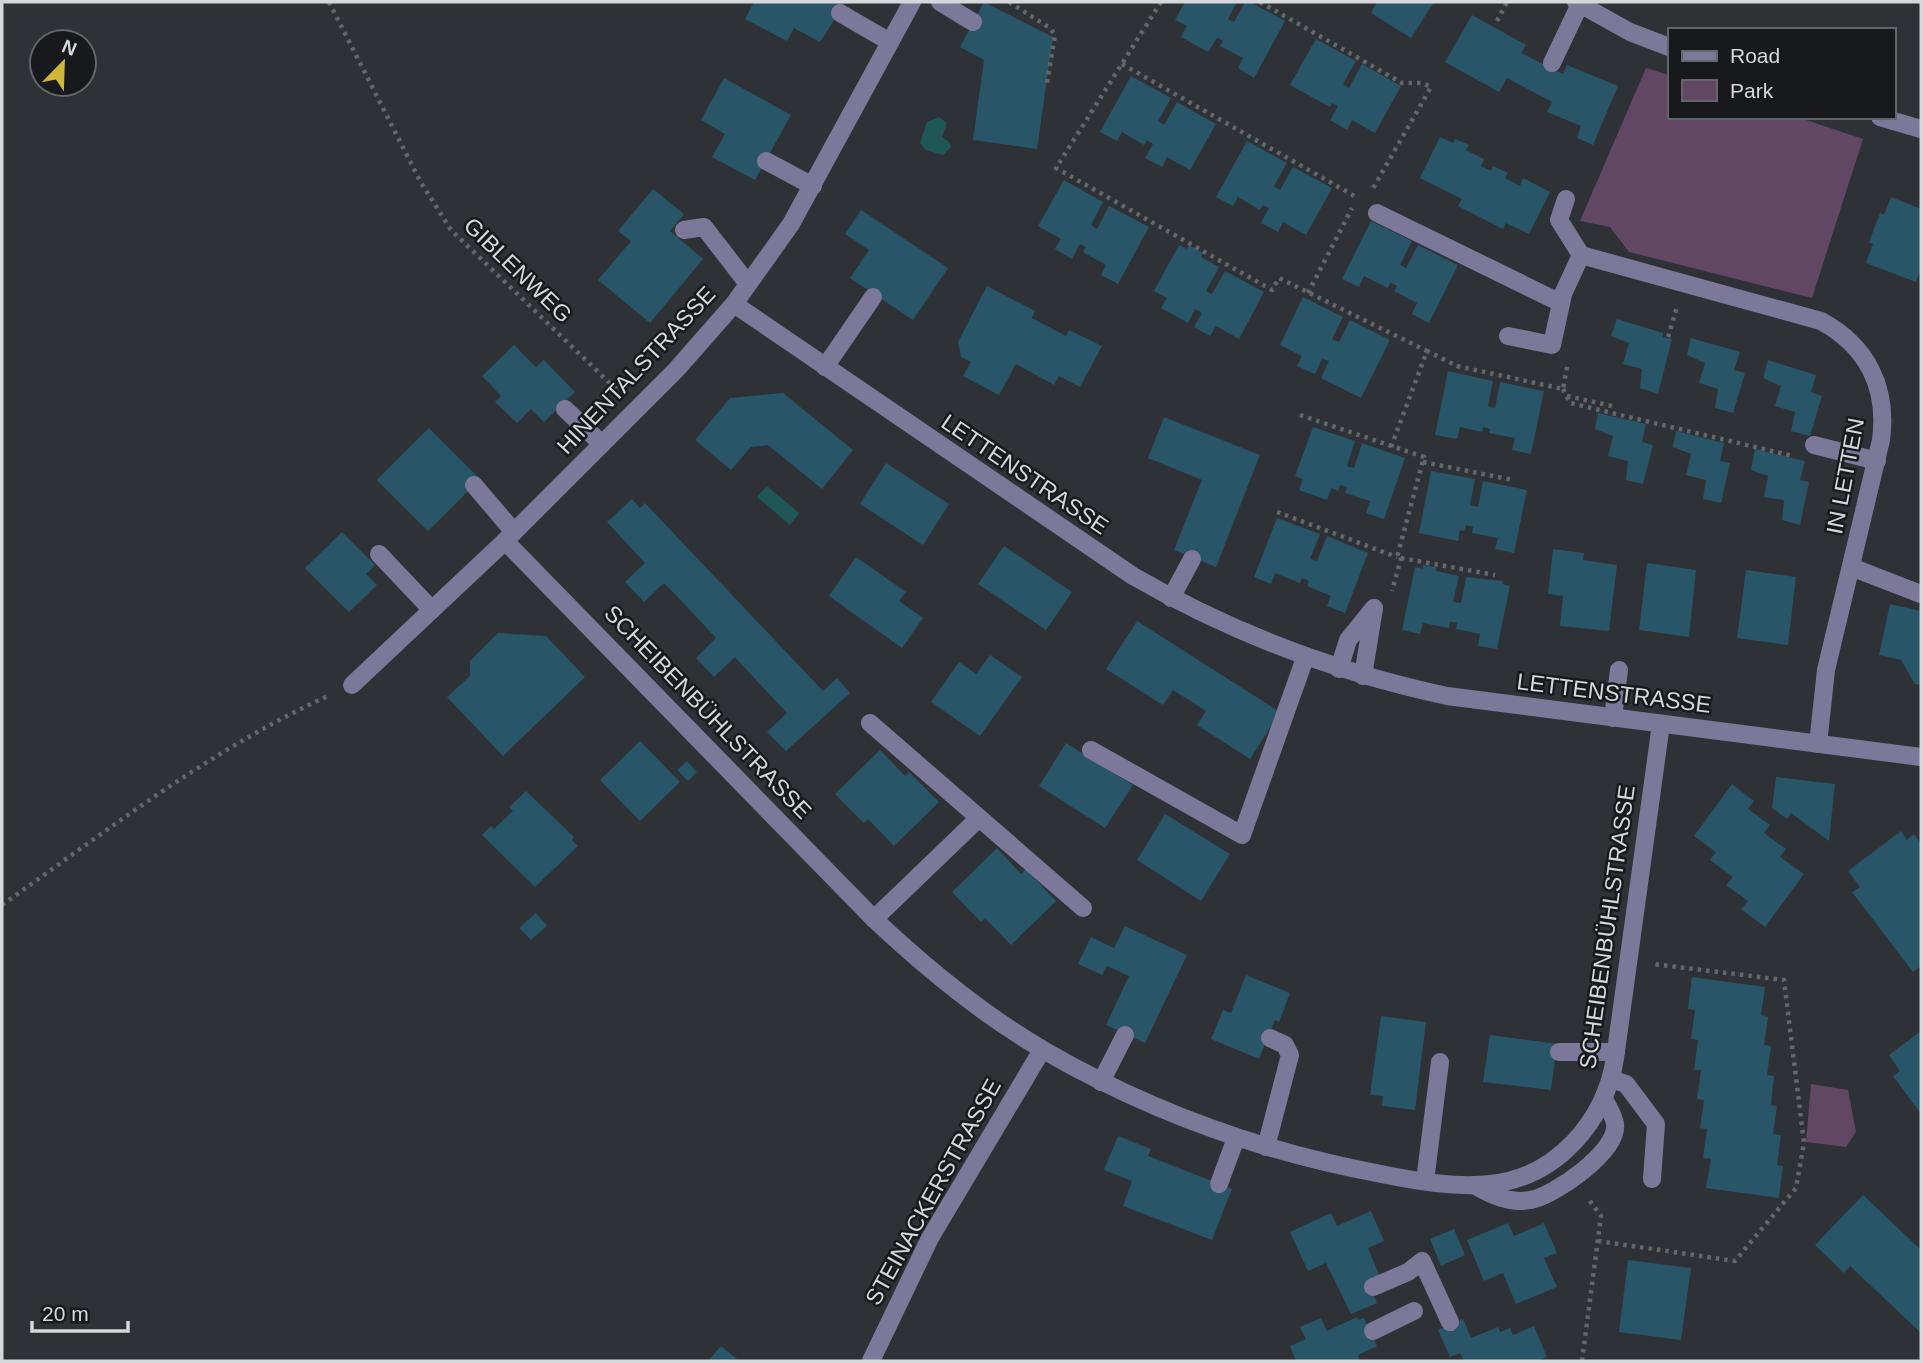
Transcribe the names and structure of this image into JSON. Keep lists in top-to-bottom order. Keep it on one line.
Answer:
{"streets":{"street":["HINENTALSTRASSE","LETTENSTRASSE","IN LETTEN","SCHEIBENBÜHLSTRASSE","STEINACKERSTRASSE"],"path":["GIBLENWEG"]},"crossings":[["HINENTALSTRASSE","LETTENSTRASSE"],["HINENTALSTRASSE","SCHEIBENBÜHLSTRASSE"],["LETTENSTRASSE","IN LETTEN"],["LETTENSTRASSE","SCHEIBENBÜHLSTRASSE"],["SCHEIBENBÜHLSTRASSE","STEINACKERSTRASSE"]],"legend":["Road","Park"],"scale_bar":"20 m","north":"top right"}
